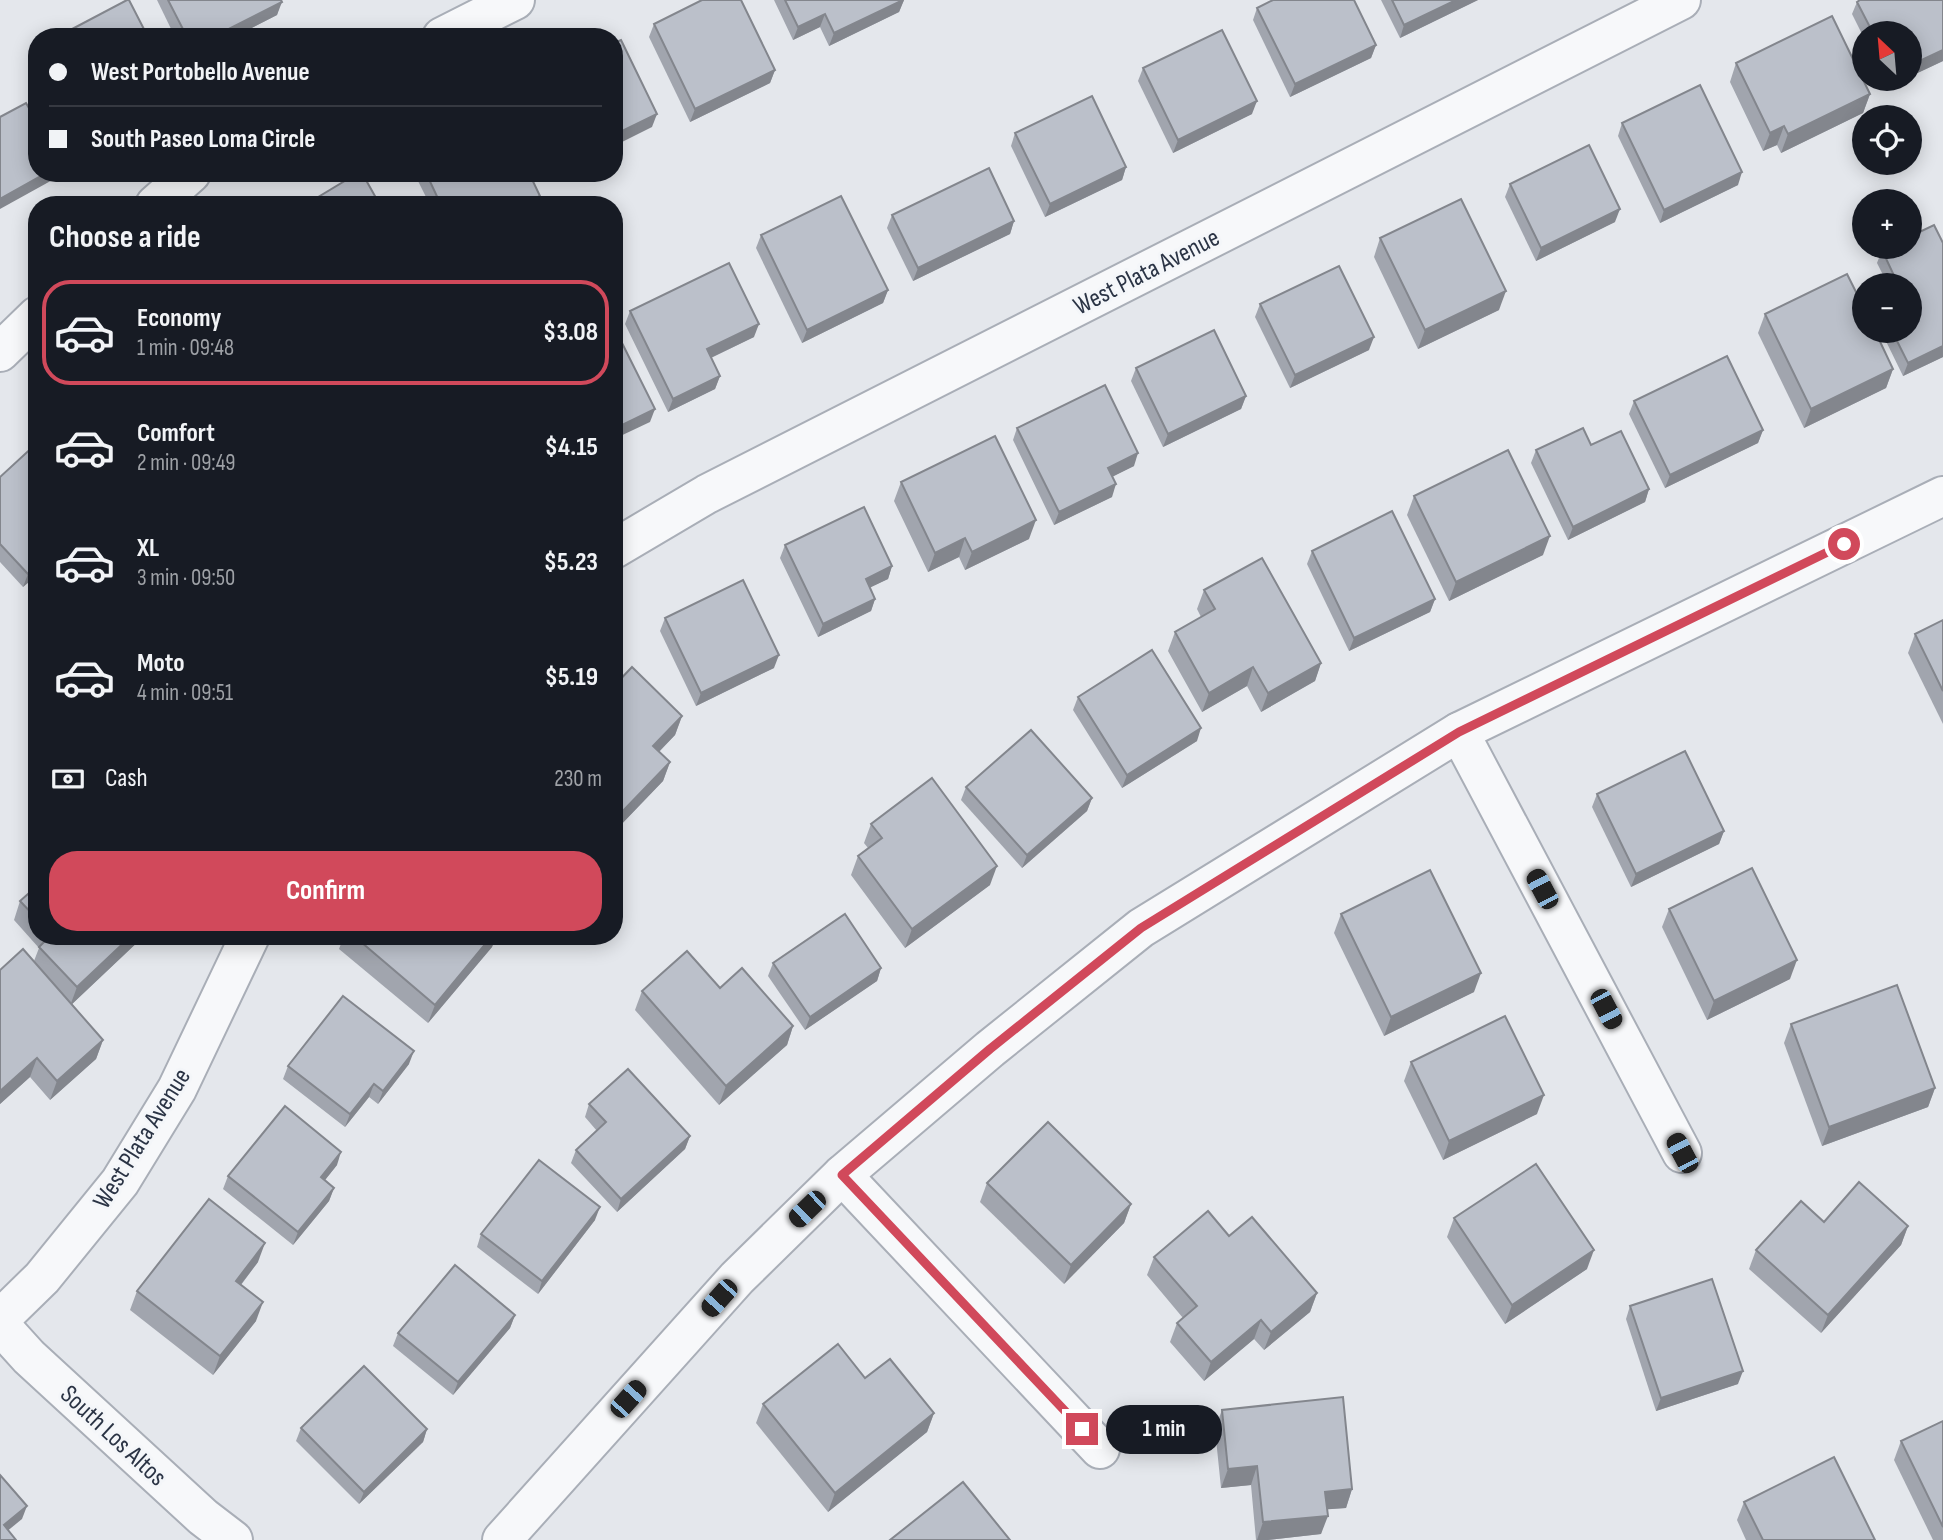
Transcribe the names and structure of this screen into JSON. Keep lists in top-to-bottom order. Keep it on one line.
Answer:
{"streets":{"street":["West Plata Avenue","South Los Altos"]},"north":"top left","page":{"map_buttons":["+","−"],"banner":["West Portobello Avenue","South Paseo Loma Circle"],"heading":"Choose a ride","list":[{"name":"Economy","note":"1 min · 09:48","value":"$3.08"},{"name":"Comfort","note":"2 min · 09:49","value":"$4.15"},{"name":"XL","note":"3 min · 09:50","value":"$5.23"},{"name":"Moto","note":"4 min · 09:51","value":"$5.19"}],"pay":["Cash","230 m"],"buttons":"Confirm","bubble":"1 min"}}
